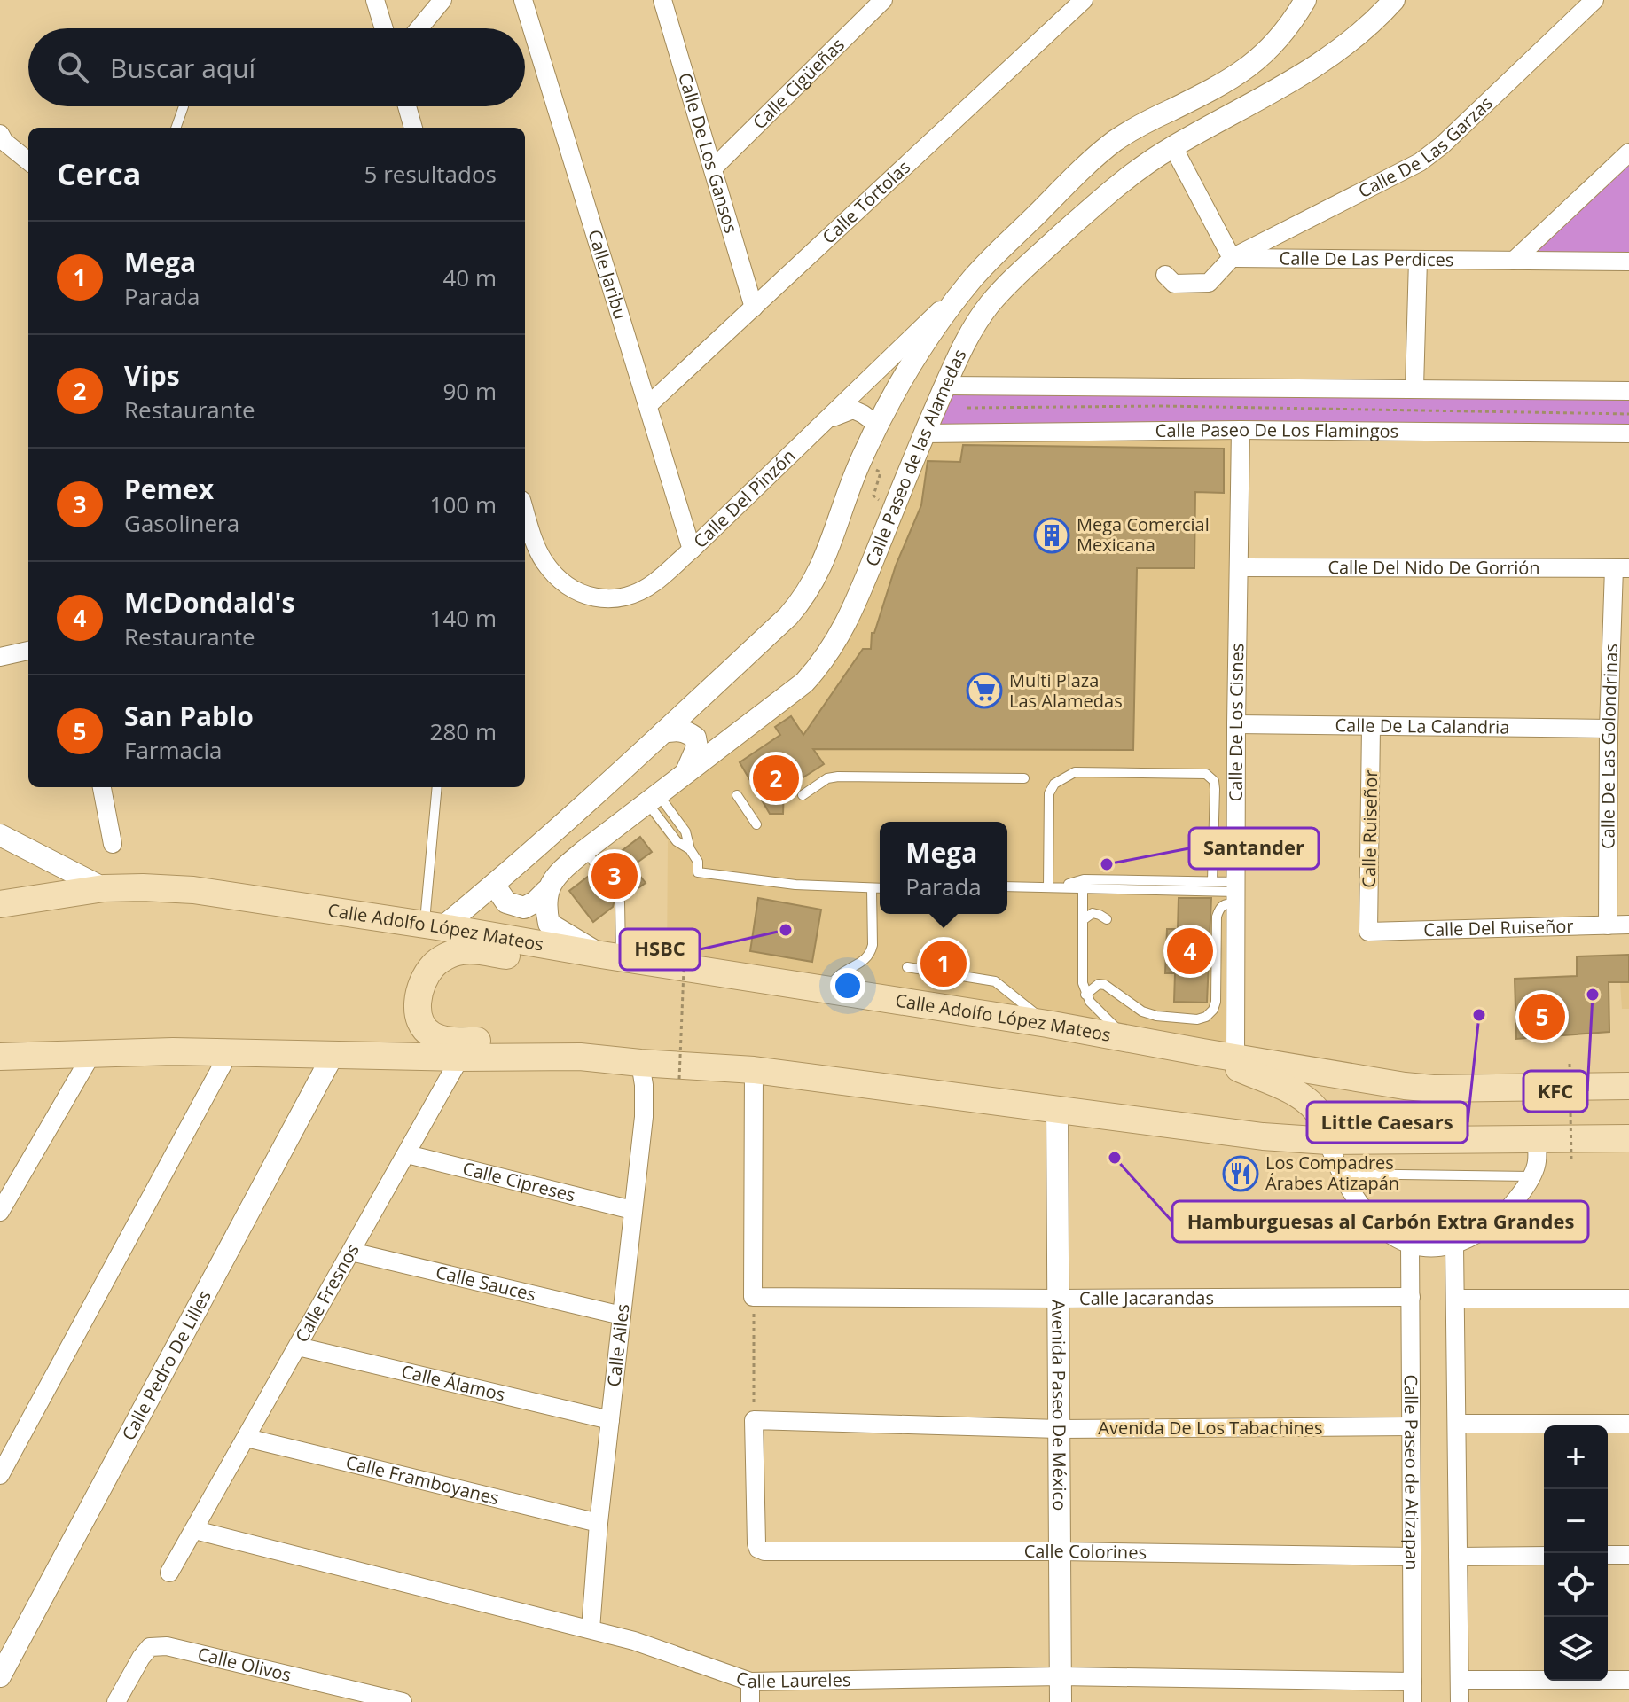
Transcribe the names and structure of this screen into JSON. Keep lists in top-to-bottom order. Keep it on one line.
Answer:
{"streets":{"main road":["Calle Adolfo López Mateos"],"street":["Calle Cigüeñas","Calle De Las Garzas","Calle De Los Gansos","Calle Tórtolas","Calle De Las Perdices","Calle Jaribu","Calle Paseo De Los Flamingos","Calle Paseo de las Alamedas","Calle Del Pinzón","Calle Del Nido De Gorrión","Calle De Los Cisnes","Calle De La Calandria","Calle De Las Golondrinas","Calle Ruiseñor","Calle Del Ruiseñor","Calle Cipreses","Calle Sauces","Calle Fresnos","Calle Jacarandas","Calle Ailes","Calle Pedro De Lilles","Calle Álamos","Avenida Paseo De México","Avenida De Los Tabachines","Calle Paseo de Atizapan","Calle Framboyanes","Calle Colorines","Calle Olivos","Calle Laureles"]},"crossings":[["Calle Cigüeñas","Calle De Los Gansos"],["Calle De Las Garzas","Calle De Las Perdices"],["Calle De Los Gansos","Calle Tórtolas"],["Calle Tórtolas","Calle Jaribu"],["Calle Jaribu","Calle Del Pinzón"],["Calle Paseo De Los Flamingos","Calle Paseo de las Alamedas"],["Calle Paseo De Los Flamingos","Calle De Los Cisnes"],["Calle Paseo de las Alamedas","Calle Del Pinzón"],["Calle Paseo de las Alamedas","Calle Adolfo López Mateos"],["Calle Del Nido De Gorrión","Calle De Los Cisnes"],["Calle Del Nido De Gorrión","Calle De Las Golondrinas"],["Calle De Los Cisnes","Calle De La Calandria"],["Calle De Los Cisnes","Calle Adolfo López Mateos"],["Calle De La Calandria","Calle De Las Golondrinas"],["Calle De La Calandria","Calle Ruiseñor"],["Calle De Las Golondrinas","Calle Del Ruiseñor"],["Calle Ruiseñor","Calle Del Ruiseñor"],["Calle Cipreses","Calle Fresnos"],["Calle Cipreses","Calle Ailes"],["Calle Sauces","Calle Fresnos"],["Calle Sauces","Calle Ailes"],["Calle Fresnos","Calle Álamos"],["Calle Fresnos","Calle Framboyanes"],["Calle Fresnos","Calle Laureles"],["Calle Jacarandas","Avenida Paseo De México"],["Calle Jacarandas","Calle Paseo de Atizapan"],["Calle Ailes","Calle Álamos"],["Calle Ailes","Calle Framboyanes"],["Calle Ailes","Calle Laureles"],["Avenida Paseo De México","Avenida De Los Tabachines"],["Avenida Paseo De México","Calle Colorines"],["Avenida Paseo De México","Calle Laureles"],["Avenida De Los Tabachines","Calle Paseo de Atizapan"],["Avenida De Los Tabachines","Calle Colorines"],["Calle Paseo de Atizapan","Calle Colorines"],["Calle Paseo de Atizapan","Calle Laureles"]],"places":{"building":["Mega Comercial Mexicana"],"supermarket":["Multi Plaza Las Alamedas"],"other":["Santander","HSBC","KFC","Little Caesars","Hamburguesas al Carbón Extra Grandes"],"restaurant":["Los Compadres Árabes Atizapán"]},"page":{"search":"Buscar aquí","heading":["Cerca","5 resultados"],"list":[{"mark":"1","name":"Mega","note":"Parada","value":"40 m"},{"mark":"2","name":"Vips","note":"Restaurante","value":"90 m"},{"mark":"3","name":"Pemex","note":"Gasolinera","value":"100 m"},{"mark":"4","name":"McDondald's","note":"Restaurante","value":"140 m"},{"mark":"5","name":"San Pablo","note":"Farmacia","value":"280 m"}],"pins":["2","3","4","1","5"],"popup":["Mega","Parada"],"map_buttons":["+","−"]}}
